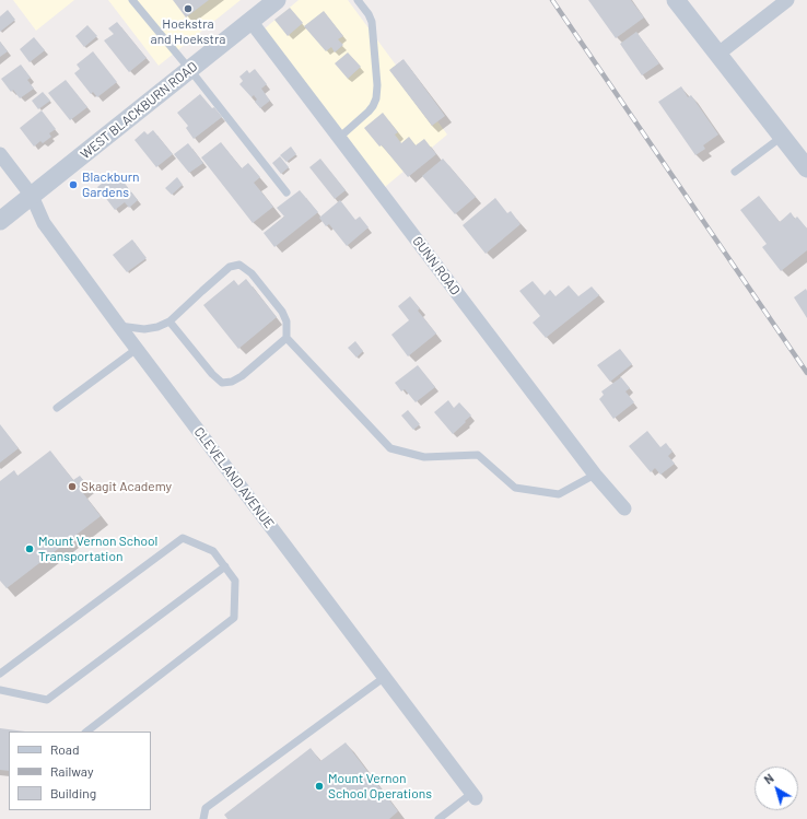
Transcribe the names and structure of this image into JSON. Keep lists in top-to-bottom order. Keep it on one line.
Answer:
{"streets":{"street":["WEST BLACKBURN ROAD","GUNN ROAD","CLEVELAND AVENUE"]},"crossings":[["WEST BLACKBURN ROAD","GUNN ROAD"],["WEST BLACKBURN ROAD","CLEVELAND AVENUE"]],"places":["Hoekstra and Hoekstra","Blackburn Gardens","Skagit Academy","Mount Vernon School Transportation","Mount Vernon School Operations"],"legend":["Road","Railway","Building"],"north":"top left"}
